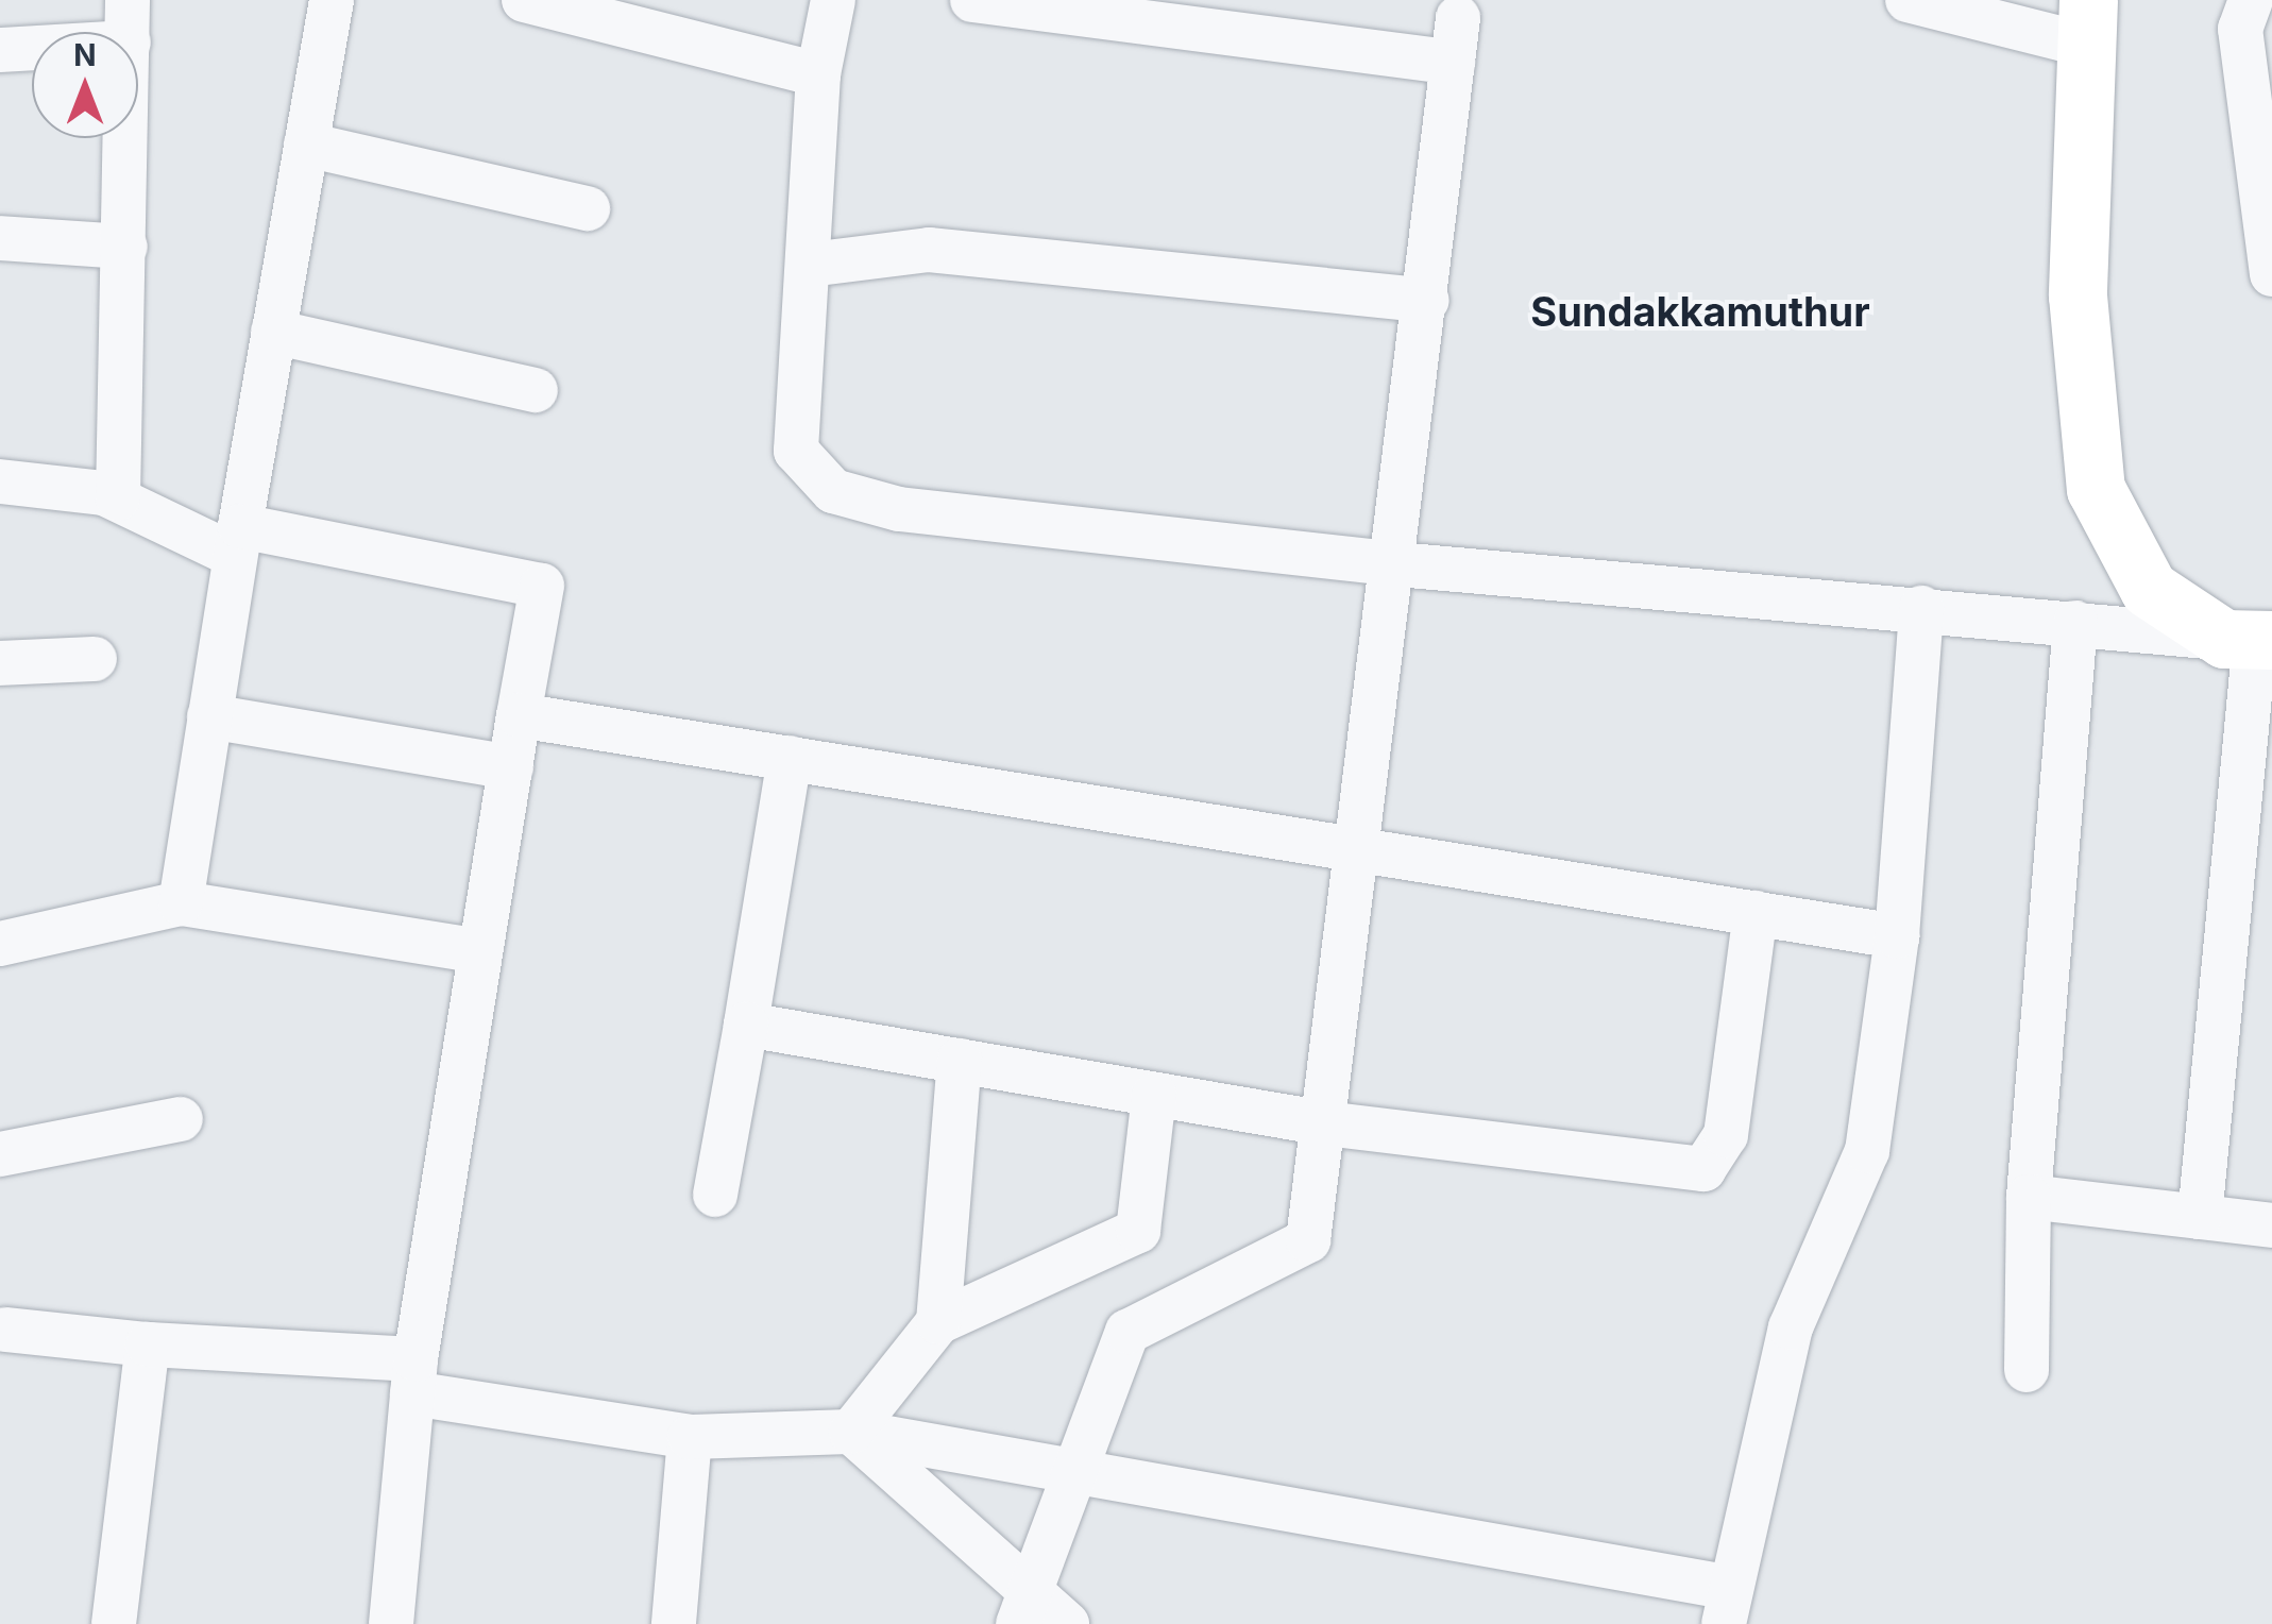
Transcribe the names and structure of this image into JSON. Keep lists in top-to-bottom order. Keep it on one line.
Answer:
{"districts":["Sundakkamuthur"],"north":"top"}
